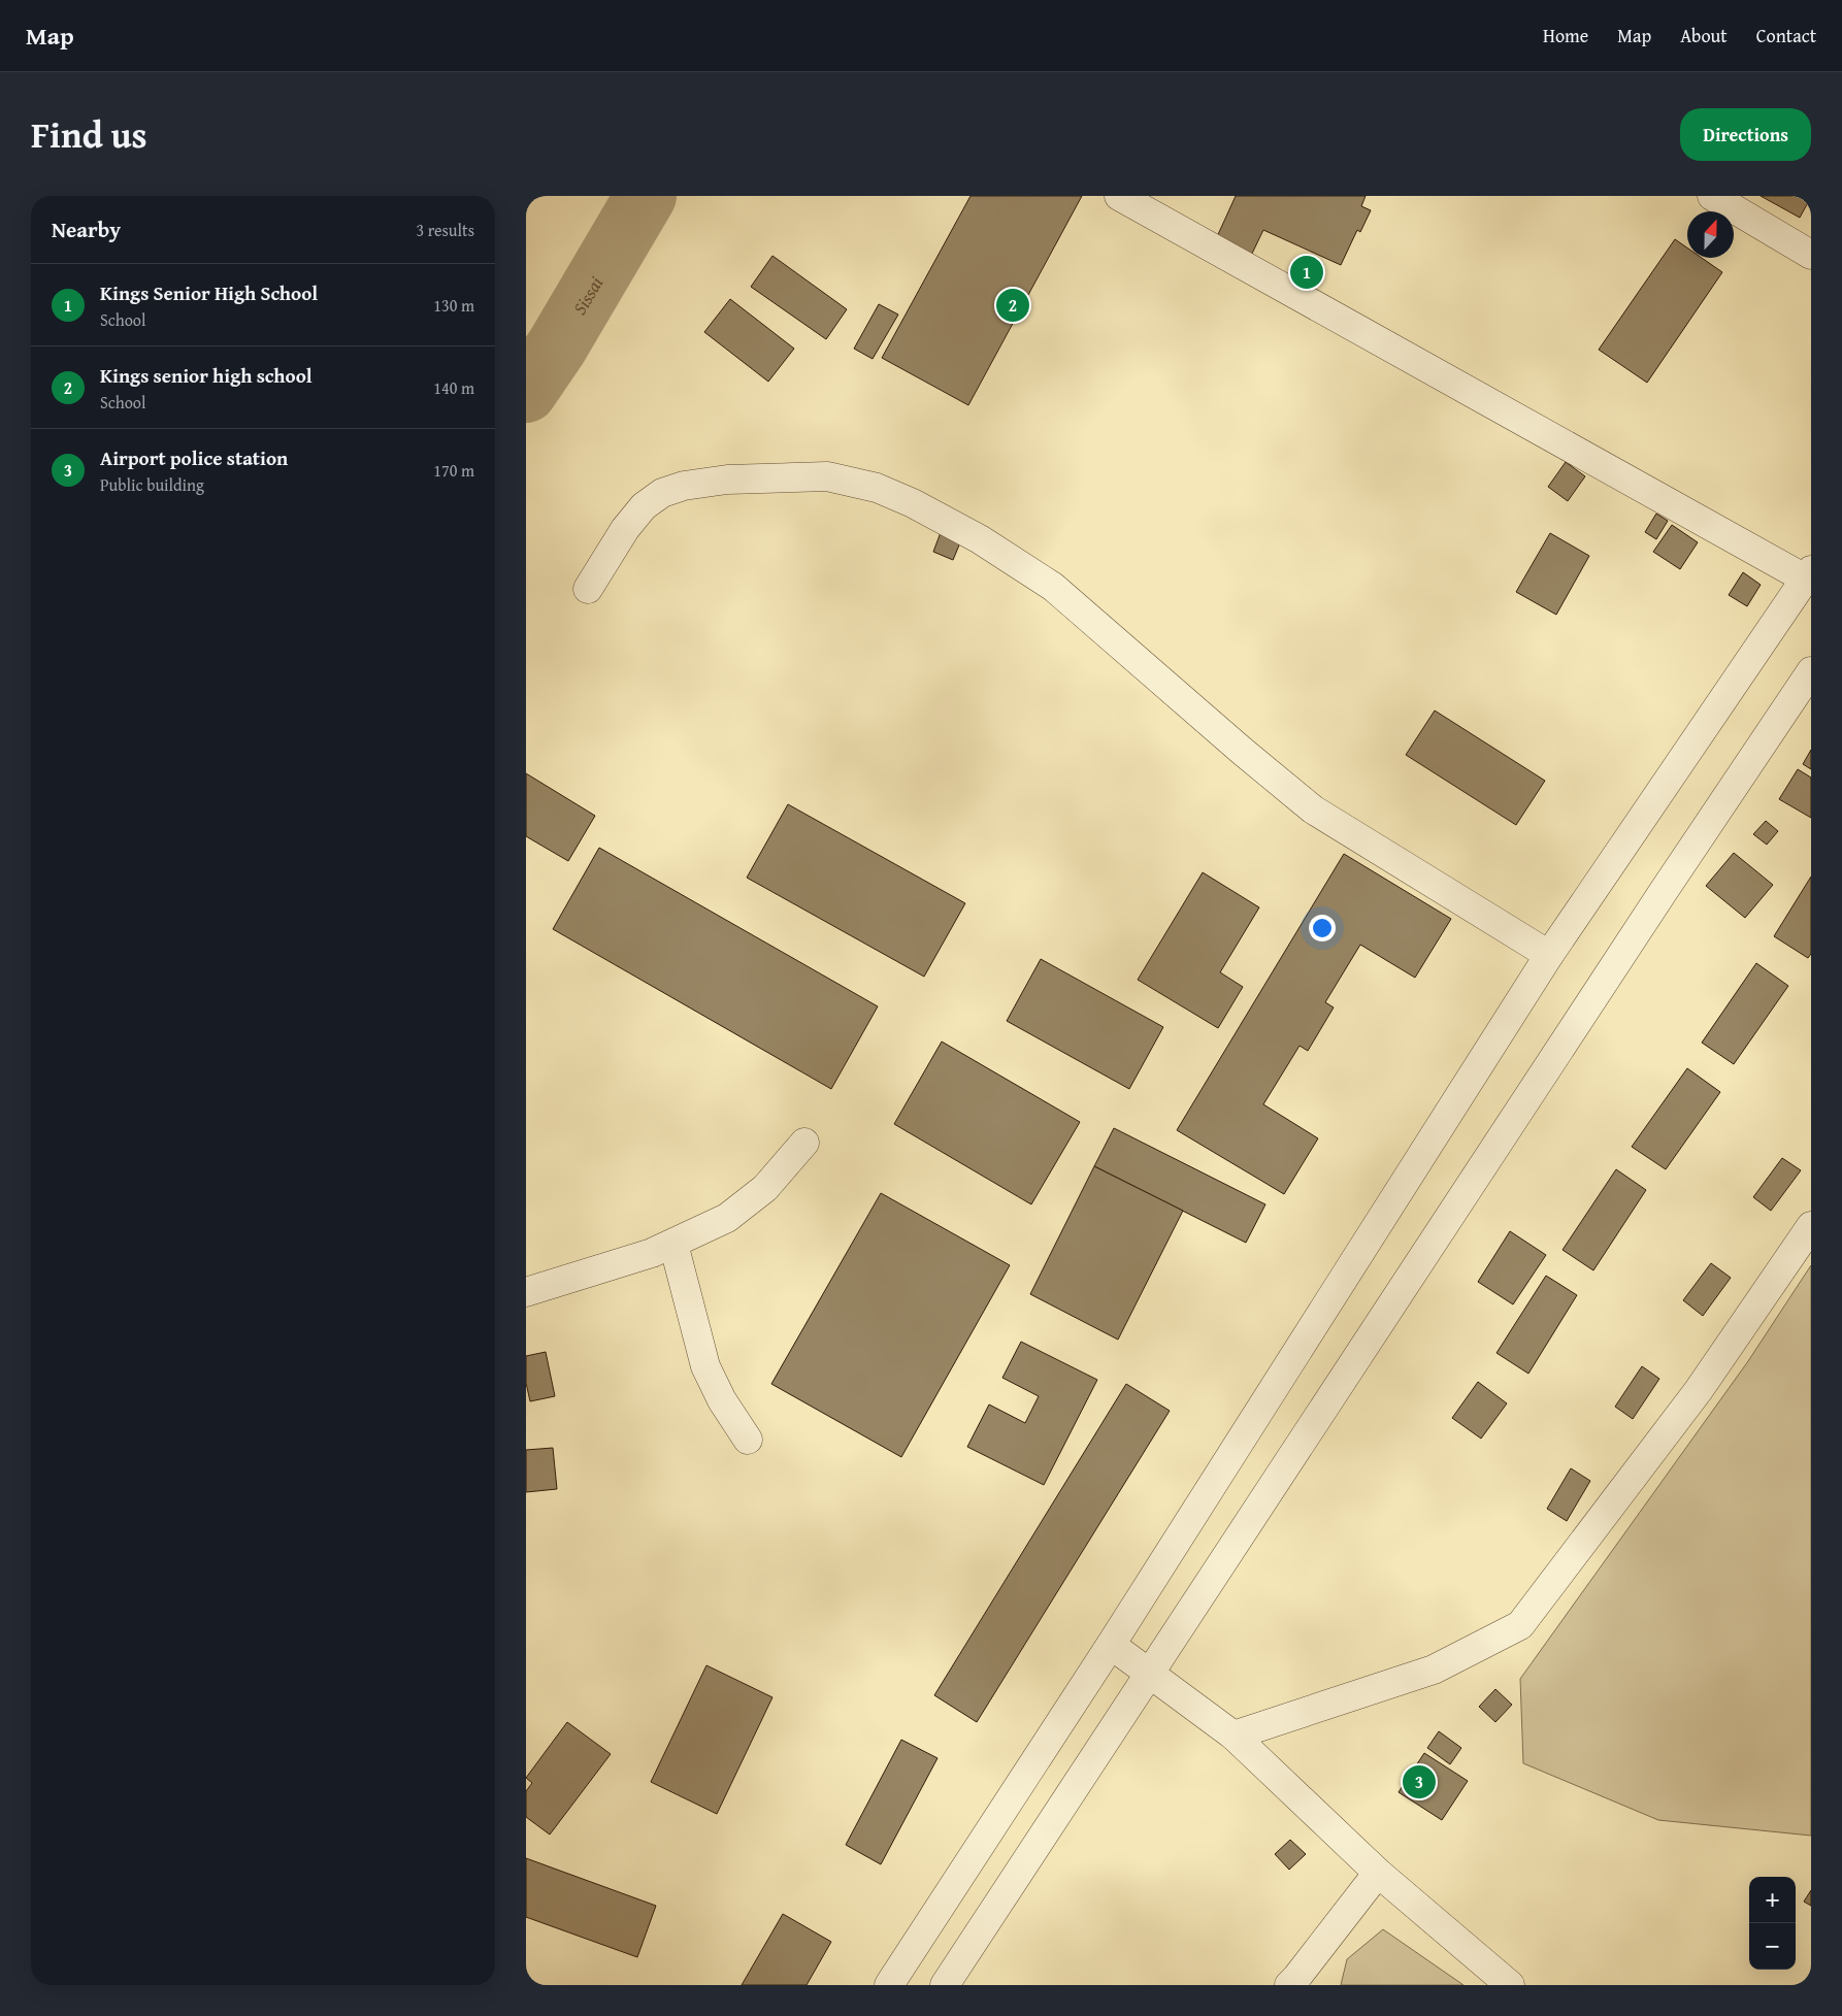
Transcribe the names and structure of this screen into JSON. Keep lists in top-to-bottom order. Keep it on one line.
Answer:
{"water":["Sissai"],"north":"top","page":{"header":"Map","nav":["Home","Map","About","Contact"],"title":"Find us","buttons":"Directions","heading":["Nearby","3 results"],"pins":["1","2","3"],"list":[{"mark":"1","name":"Kings Senior High School","note":"School","value":"130 m"},{"mark":"2","name":"Kings senior high school","note":"School","value":"140 m"},{"mark":"3","name":"Airport police station","note":"Public building","value":"170 m"}],"map_buttons":["+","−"]}}
